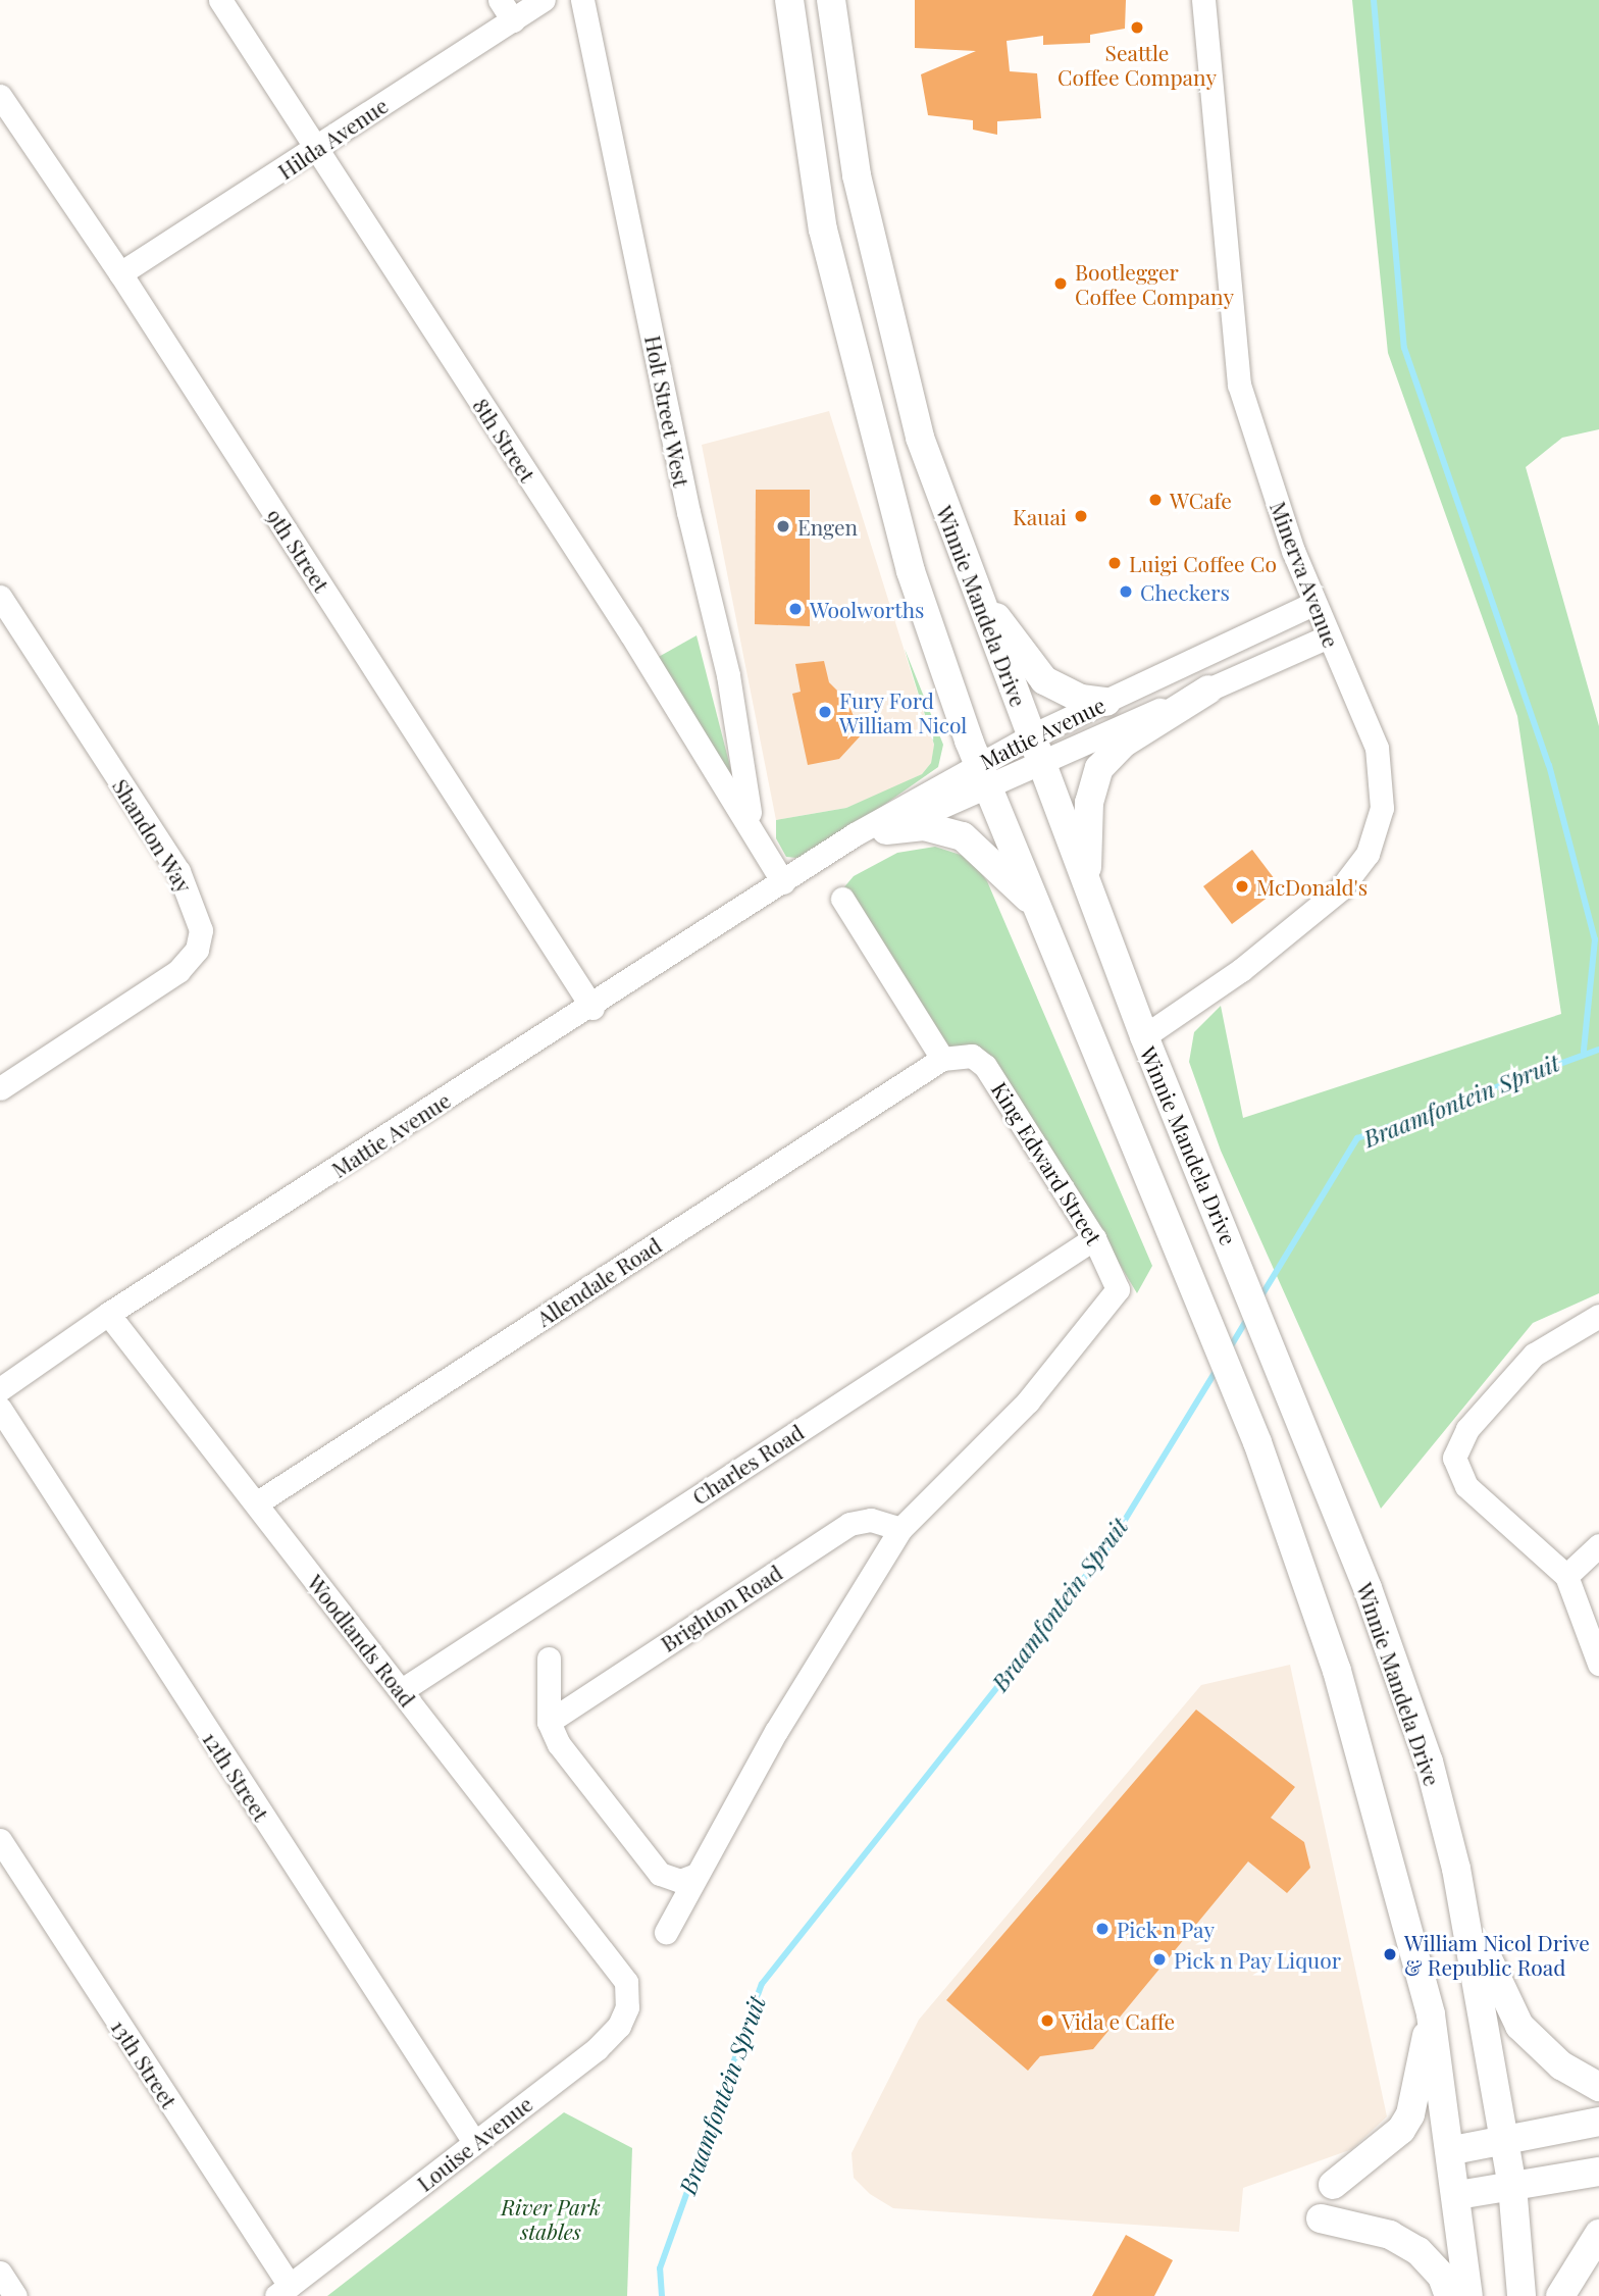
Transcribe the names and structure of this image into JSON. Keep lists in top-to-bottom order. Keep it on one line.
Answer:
{"streets":{"main road":["Winnie Mandela Drive"],"street":["Hilda Avenue","Holt Street West","8th Street","9th Street","Minerva Avenue","Mattie Avenue","Shandon Way","King Edward Street","Allendale Road","Charles Road","Brighton Road","Woodlands Road","12th Street","13th Street","Louise Avenue"]},"crossings":[["Hilda Avenue","8th Street"],["Hilda Avenue","9th Street"],["Holt Street West","8th Street"],["8th Street","Mattie Avenue"],["9th Street","Mattie Avenue"],["Minerva Avenue","Winnie Mandela Drive"],["Minerva Avenue","Mattie Avenue"],["Winnie Mandela Drive","Mattie Avenue"],["Mattie Avenue","Woodlands Road"],["King Edward Street","Allendale Road"],["King Edward Street","Charles Road"],["King Edward Street","Brighton Road"],["Allendale Road","Woodlands Road"],["Charles Road","Woodlands Road"],["Woodlands Road","Louise Avenue"],["12th Street","Louise Avenue"],["13th Street","Louise Avenue"]],"water":["Braamfontein Spruit"],"parks":["River Park stables"],"places":["Seattle Coffee Company","Bootlegger Coffee Company","WCafe","Kauai","Engen","Luigi Coffee Co","Checkers","Woolworths","Fury Ford William Nicol","McDonald's","Pick n Pay","William Nicol Drive & Republic Road","Pick n Pay Liquor","Vida e Caffe"]}
